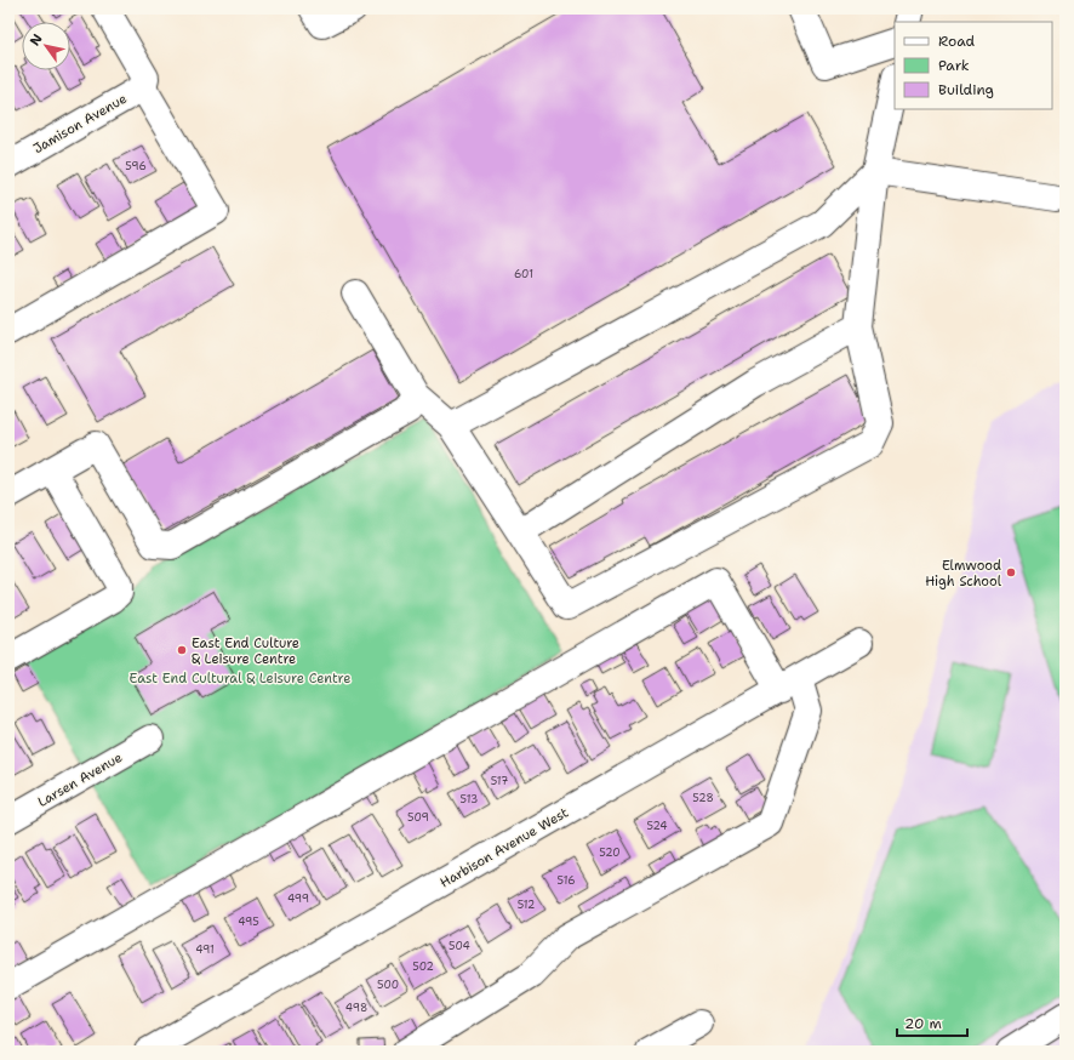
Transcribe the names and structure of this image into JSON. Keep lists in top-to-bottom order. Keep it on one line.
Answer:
{"streets":{"street":["Jamison Avenue","Larsen Avenue","Harbison Avenue West"]},"parks":["East End Cultural & Leisure Centre"],"places":["Elmwood High School","East End Culture & Leisure Centre"],"house_numbers":["596","601","517","528","513","509","524","520","516","499","512","495","504","491","502","500","498"],"legend":["Road","Park","Building"],"scale_bar":"20 m","north":"top left"}
